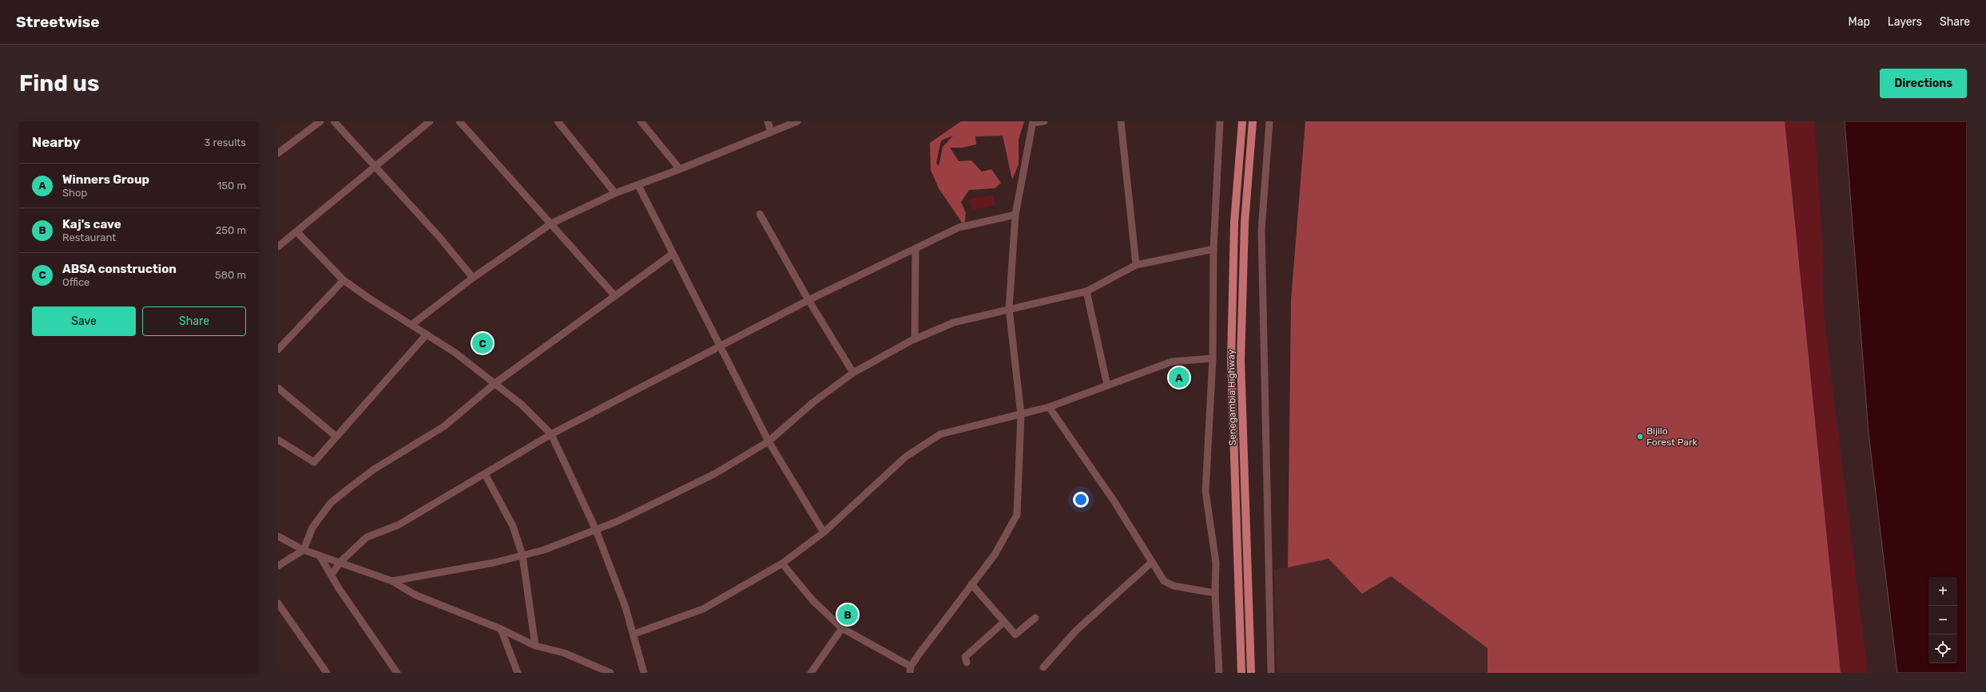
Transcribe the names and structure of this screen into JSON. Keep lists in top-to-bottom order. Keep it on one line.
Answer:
{"streets":{"main road":["Senegambia Highway"]},"places":["Bijilo Forest Park"],"page":{"header":"Streetwise","nav":["Map","Layers","Share"],"buttons":["Directions",["Save","Share"]],"title":"Find us","heading":["Nearby","3 results"],"list":[{"mark":"A","name":"Winners Group","note":"Shop","value":"150 m"},{"mark":"B","name":"Kaj's cave","note":"Restaurant","value":"250 m"},{"mark":"C","name":"ABSA construction","note":"Office","value":"580 m"}],"pins":["C","A","B"],"map_buttons":["+","−"]}}
